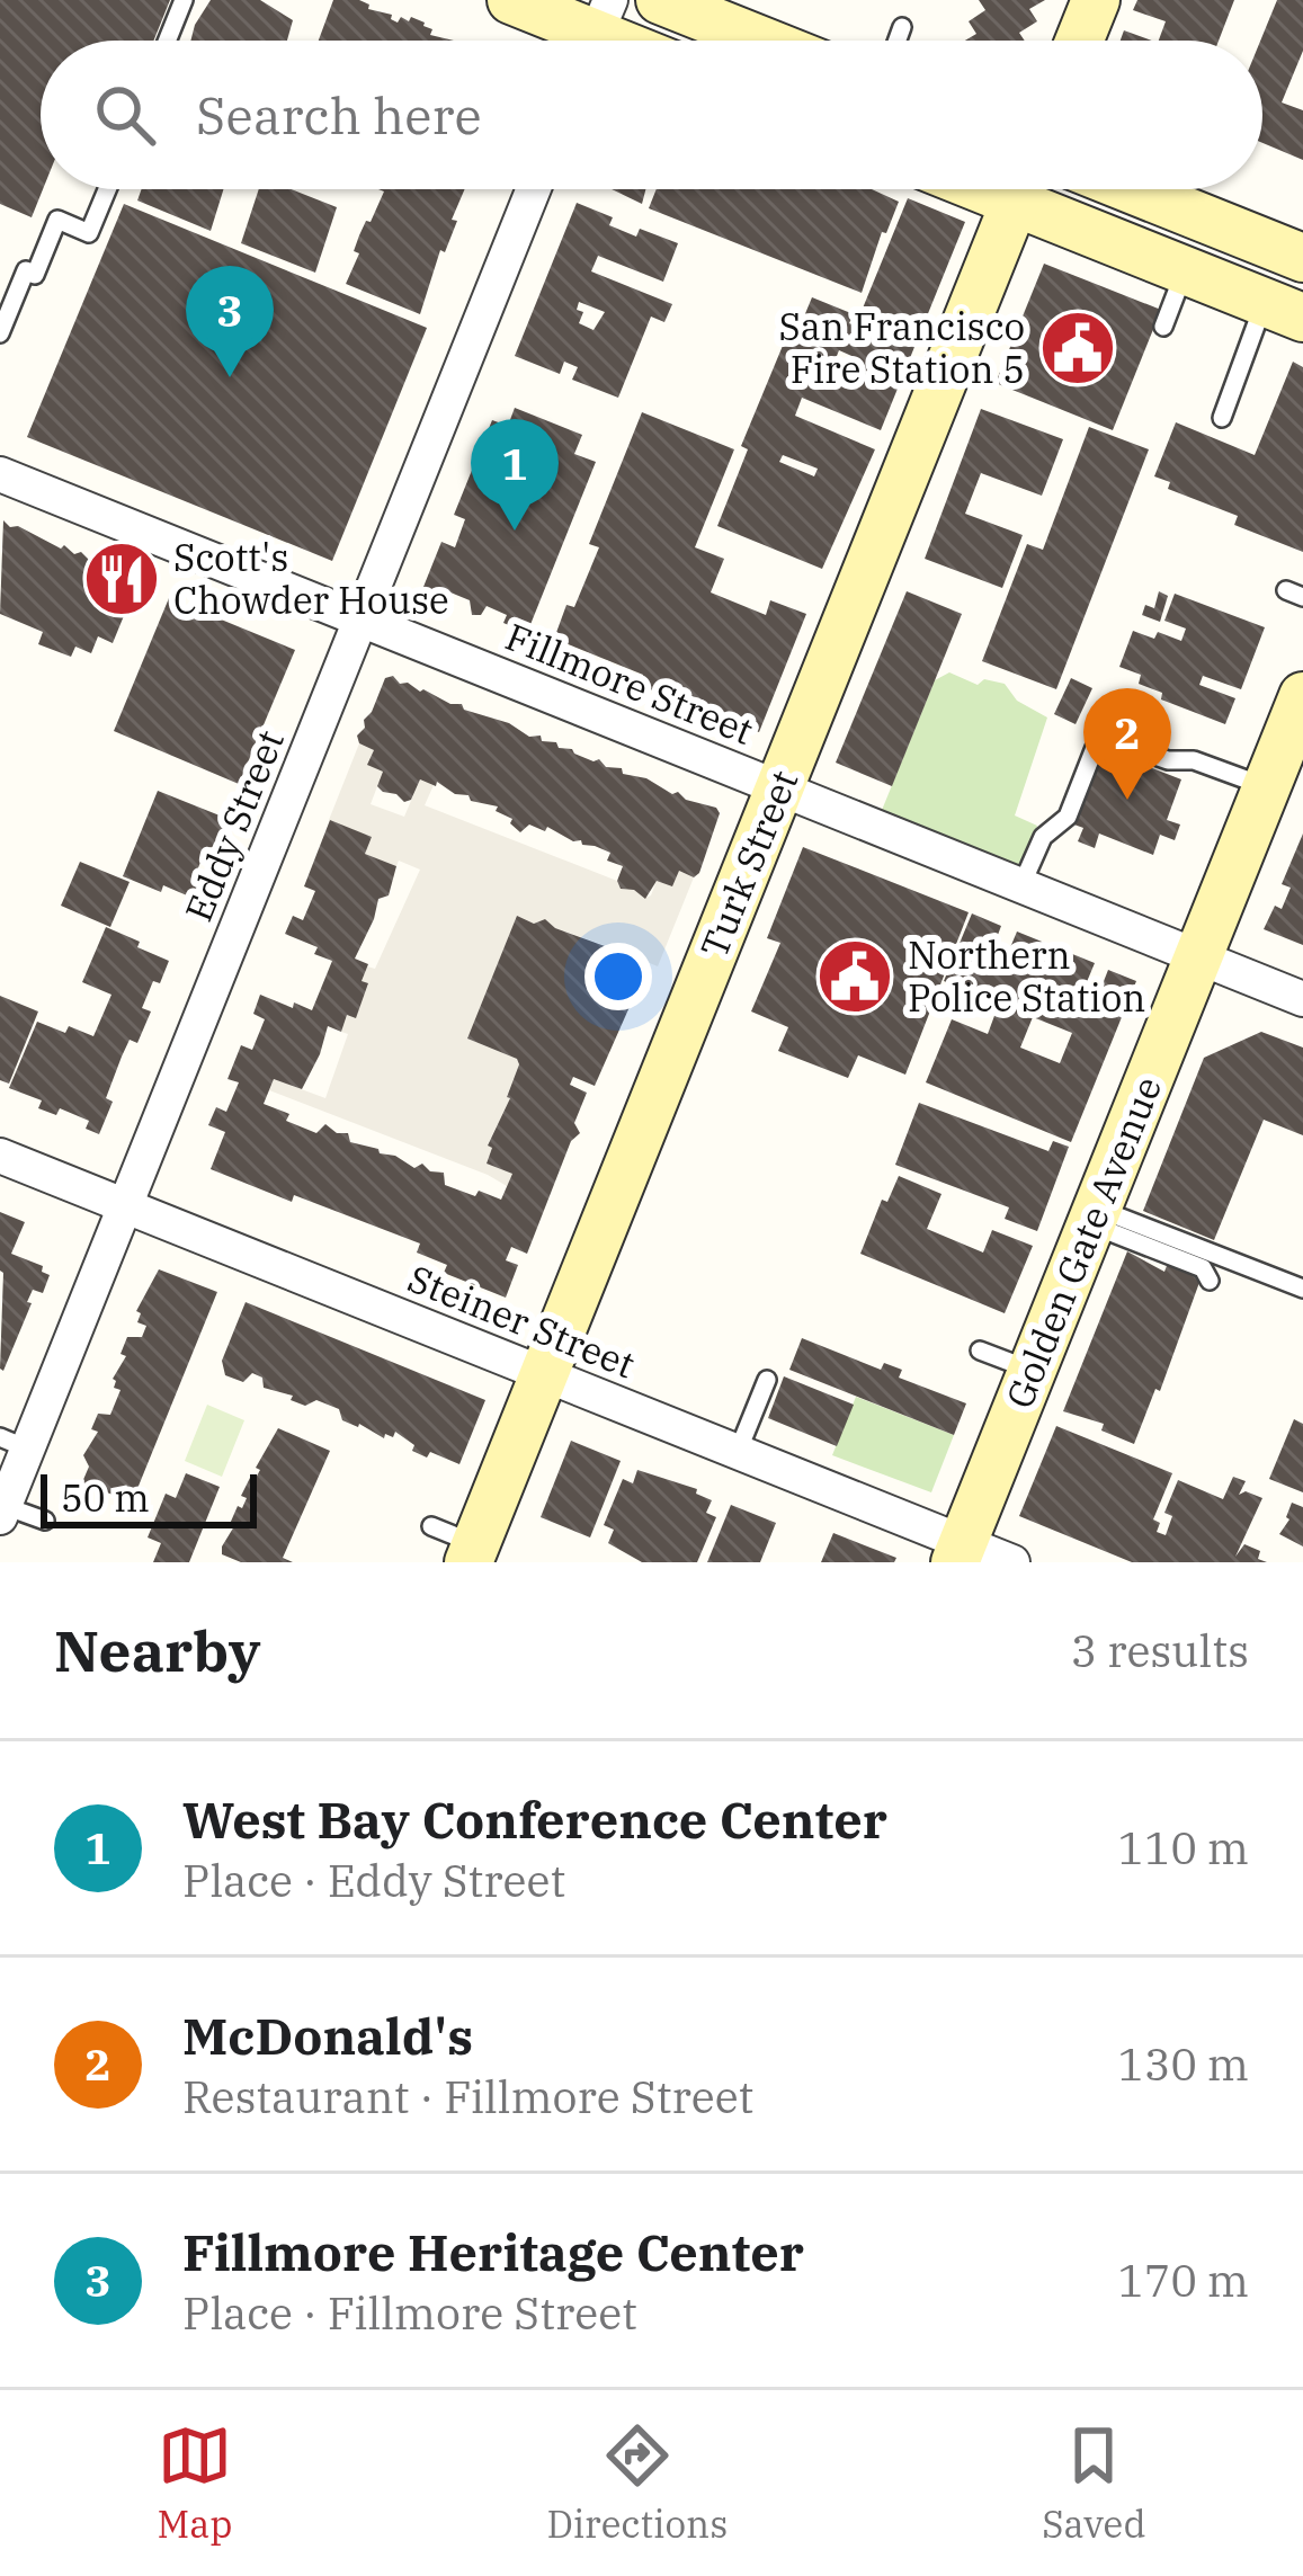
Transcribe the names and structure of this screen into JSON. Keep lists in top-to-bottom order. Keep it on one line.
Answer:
{"streets":{"main road":["Turk Street","Golden Gate Avenue"],"street":["Fillmore Street","Eddy Street","Steiner Street"]},"crossings":[["Fillmore Street","Eddy Street"],["Fillmore Street","Turk Street"],["Fillmore Street","Golden Gate Avenue"],["Eddy Street","Steiner Street"],["Turk Street","Steiner Street"],["Golden Gate Avenue","Steiner Street"]],"places":{"public building":["San Francisco Fire Station 5","Northern Police Station"],"restaurant":["Scott's Chowder House"]},"scale_bar":"50 m","page":{"search":"Search here","pins":["3","1","2"],"scale":"50 m","heading":["Nearby","3 results"],"list":[{"mark":"1","name":"West Bay Conference Center","note":"Place · Eddy Street","value":"110 m"},{"mark":"2","name":"McDonald's","note":"Restaurant · Fillmore Street","value":"130 m"},{"mark":"3","name":"Fillmore Heritage Center","note":"Place · Fillmore Street","value":"170 m"}],"nav":["Map","Directions","Saved"]}}
